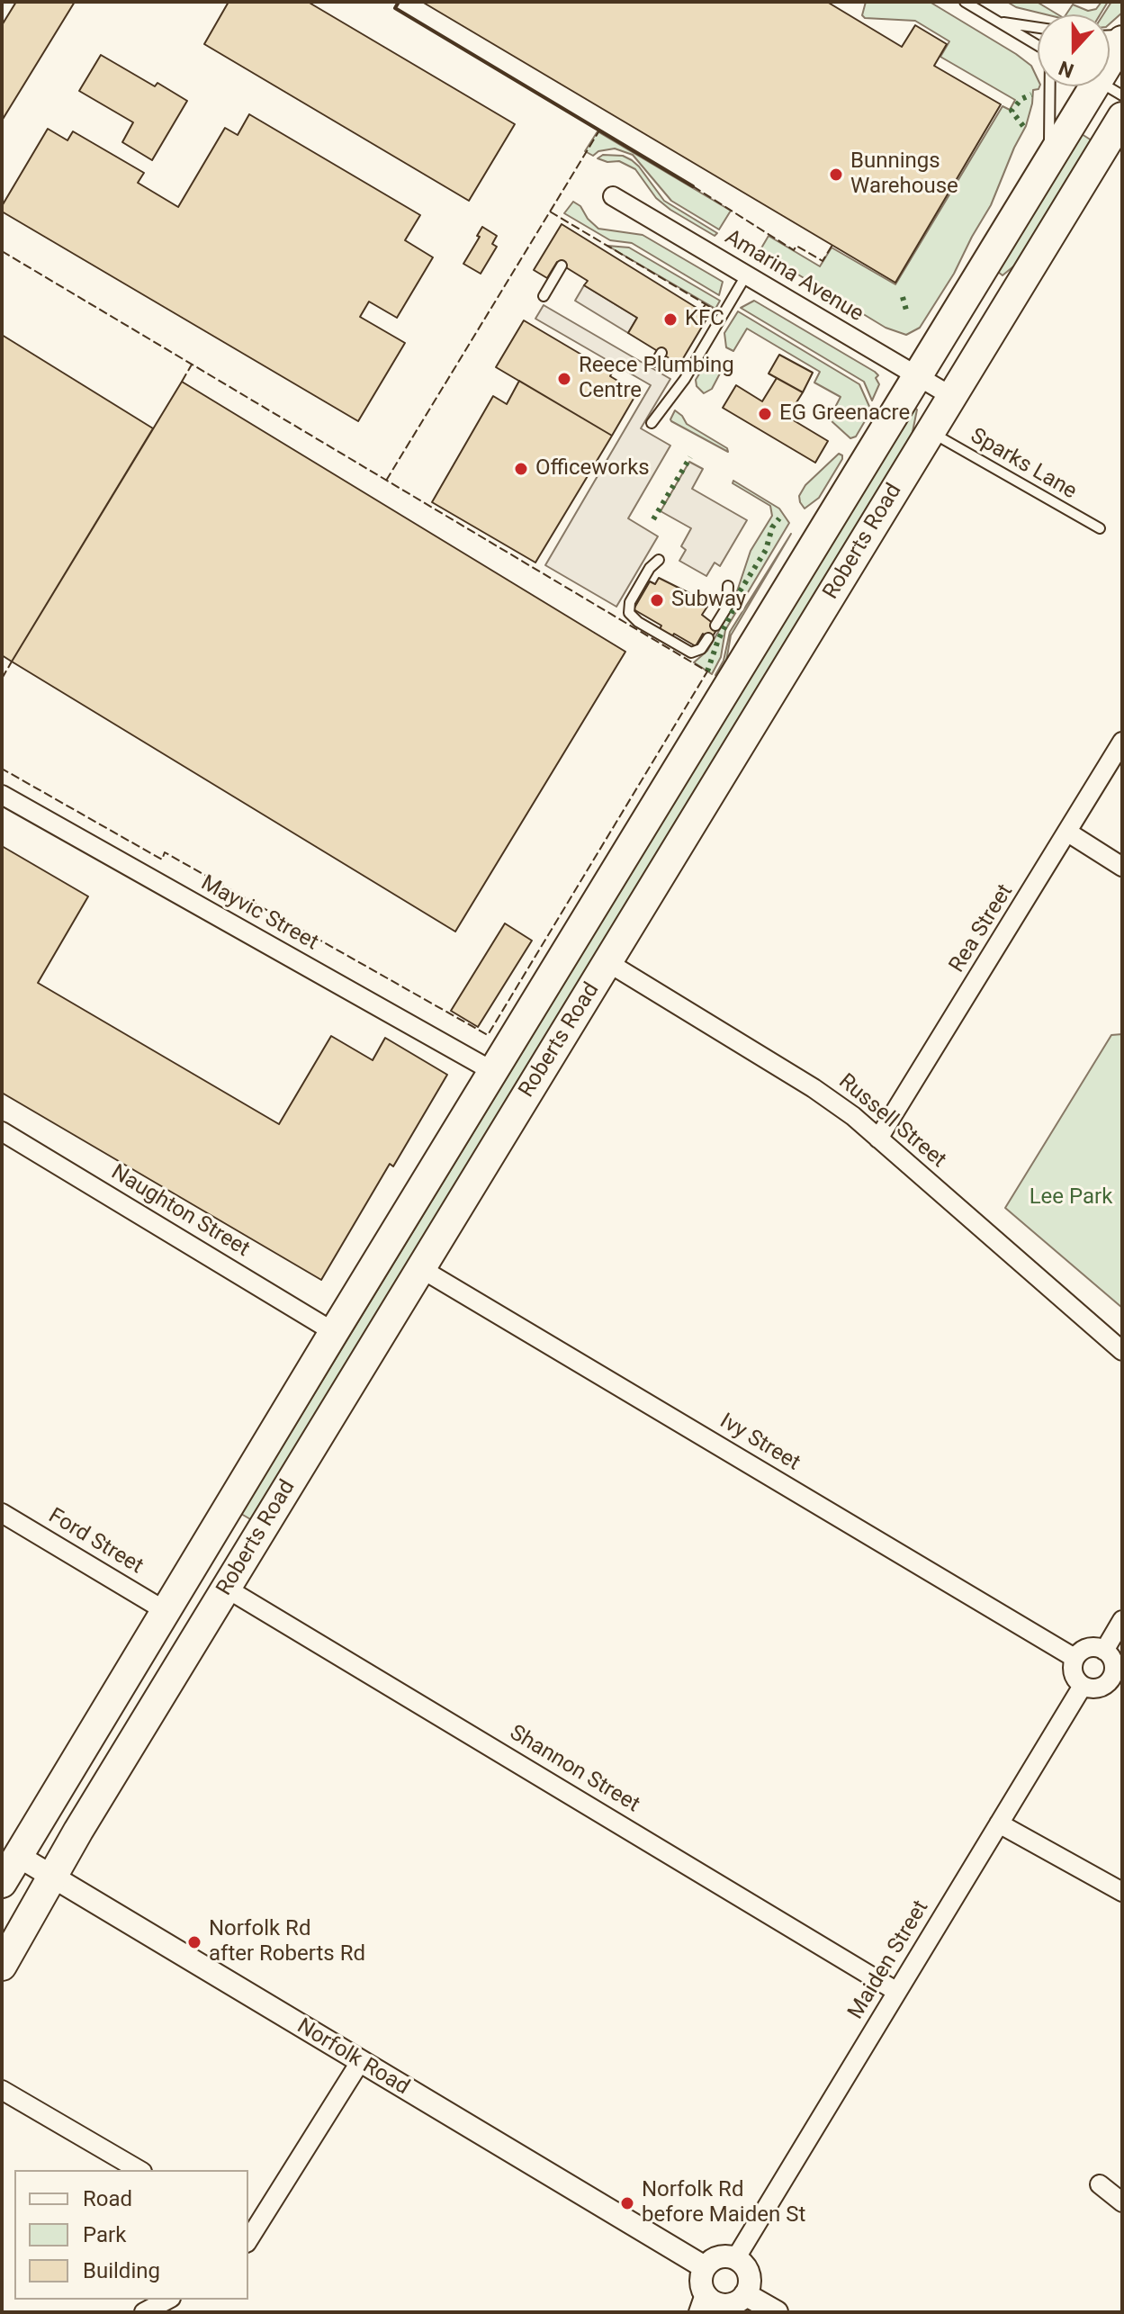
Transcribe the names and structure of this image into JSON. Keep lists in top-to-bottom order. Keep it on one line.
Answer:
{"streets":{"highway":["Roberts Road"],"street":["Amarina Avenue","Mayvic Street","Rea Street","Russell Street","Naughton Street","Ivy Street","Ford Street","Shannon Street","Maiden Street","Norfolk Road"],"lane":["Sparks Lane"]},"crossings":[["Amarina Avenue","Roberts Road"],["Sparks Lane","Roberts Road"],["Roberts Road","Mayvic Street"],["Roberts Road","Russell Street"],["Roberts Road","Naughton Street"],["Roberts Road","Ivy Street"],["Roberts Road","Ford Street"],["Roberts Road","Shannon Street"],["Roberts Road","Norfolk Road"],["Rea Street","Russell Street"],["Ivy Street","Maiden Street"],["Shannon Street","Maiden Street"],["Maiden Street","Norfolk Road"]],"parks":["Lee Park"],"places":["Bunnings Warehouse","KFC","Reece Plumbing Centre","EG Greenacre","Officeworks","Subway","Norfolk Rd after Roberts Rd","Norfolk Rd before Maiden St"],"legend":["Road","Park","Building"],"north":"bottom"}
